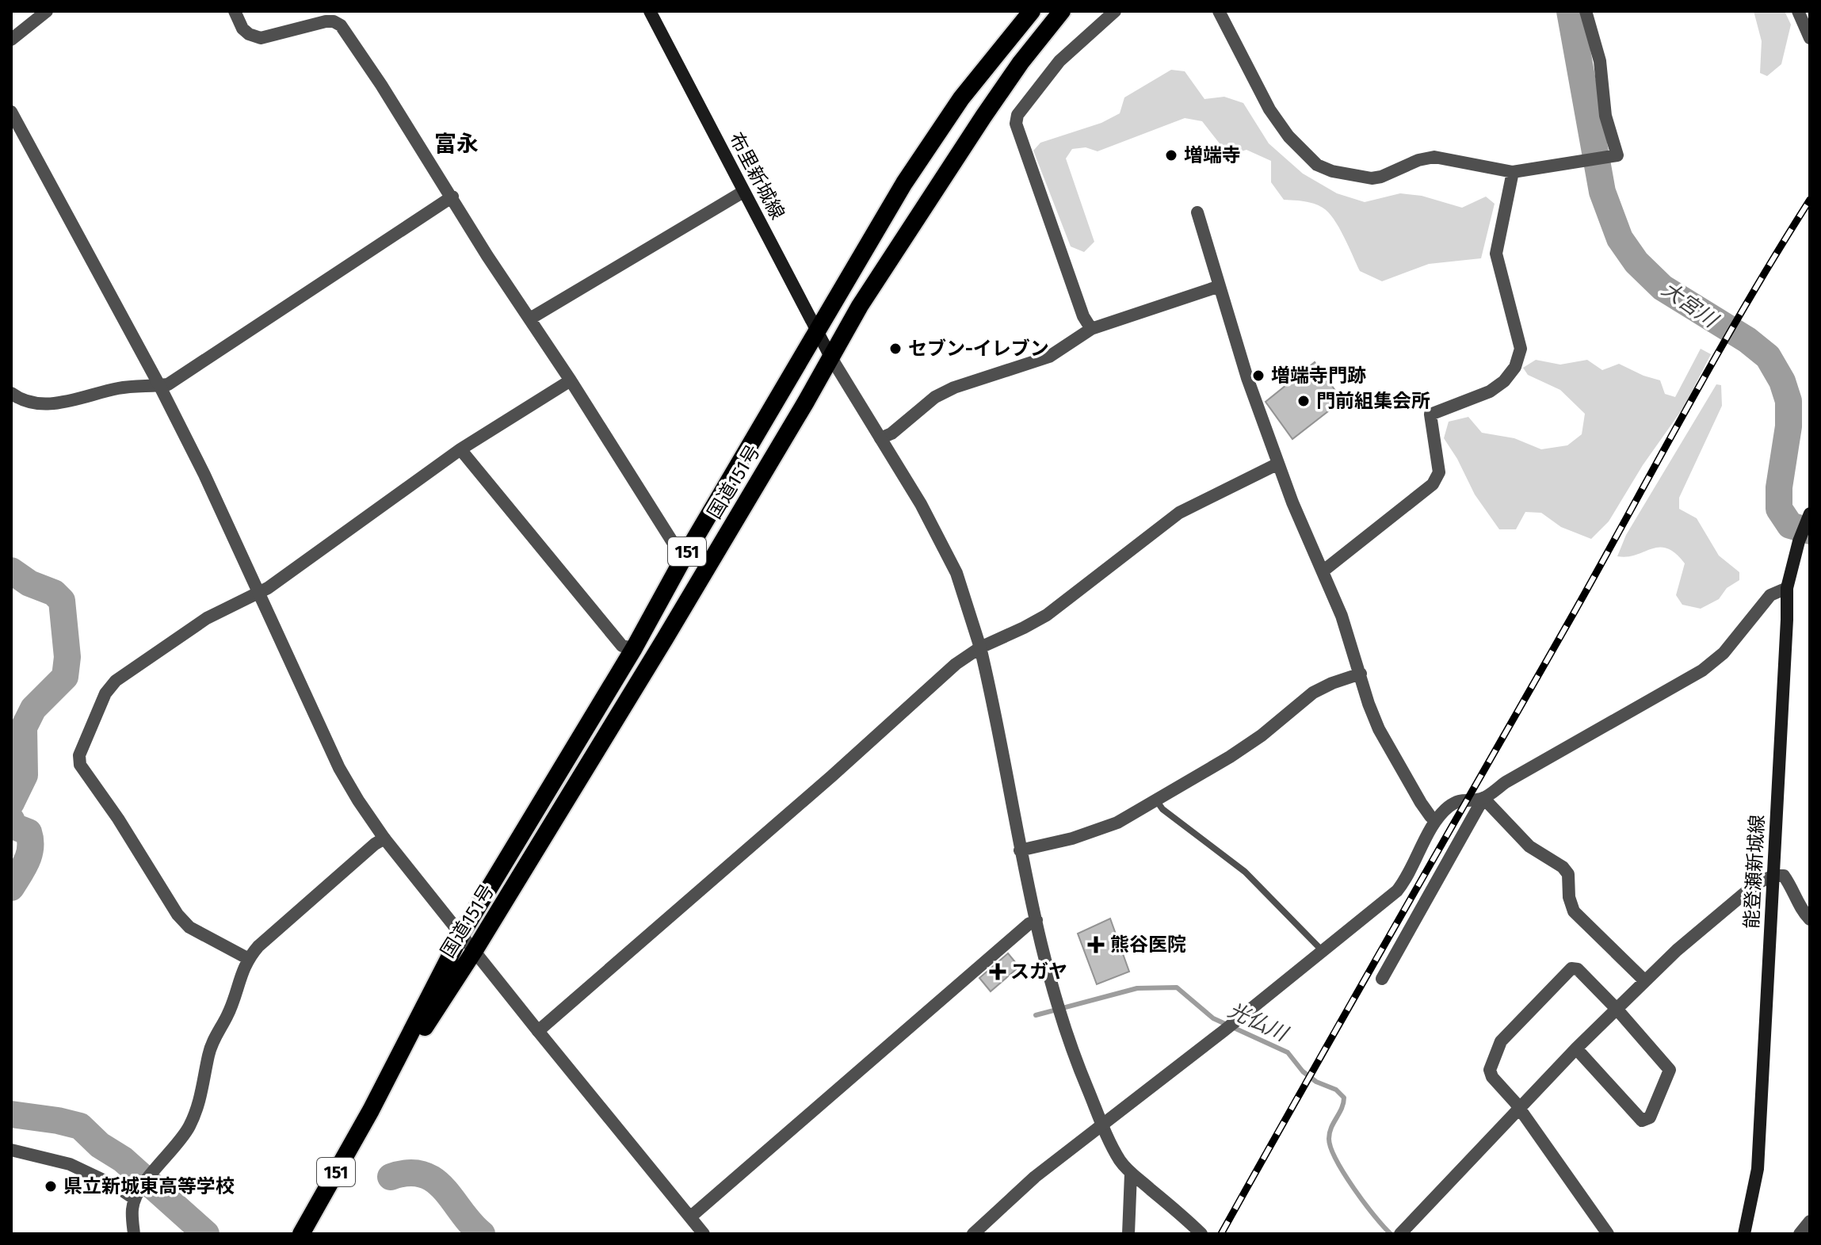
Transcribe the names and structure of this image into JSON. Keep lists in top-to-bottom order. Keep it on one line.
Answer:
{"streets":{"highway":["国道151号","151"],"main road":["布里新城線","能登瀬新城線"]},"crossings":[["布里新城線","国道151号"]],"districts":["富永"],"water":["大宮川","光仏川"],"places":{"other":["増端寺","セブン-イレブン","増端寺門跡","門前組集会所","県立新城東高等学校"],"health":["熊谷医院","スガヤ"]}}
